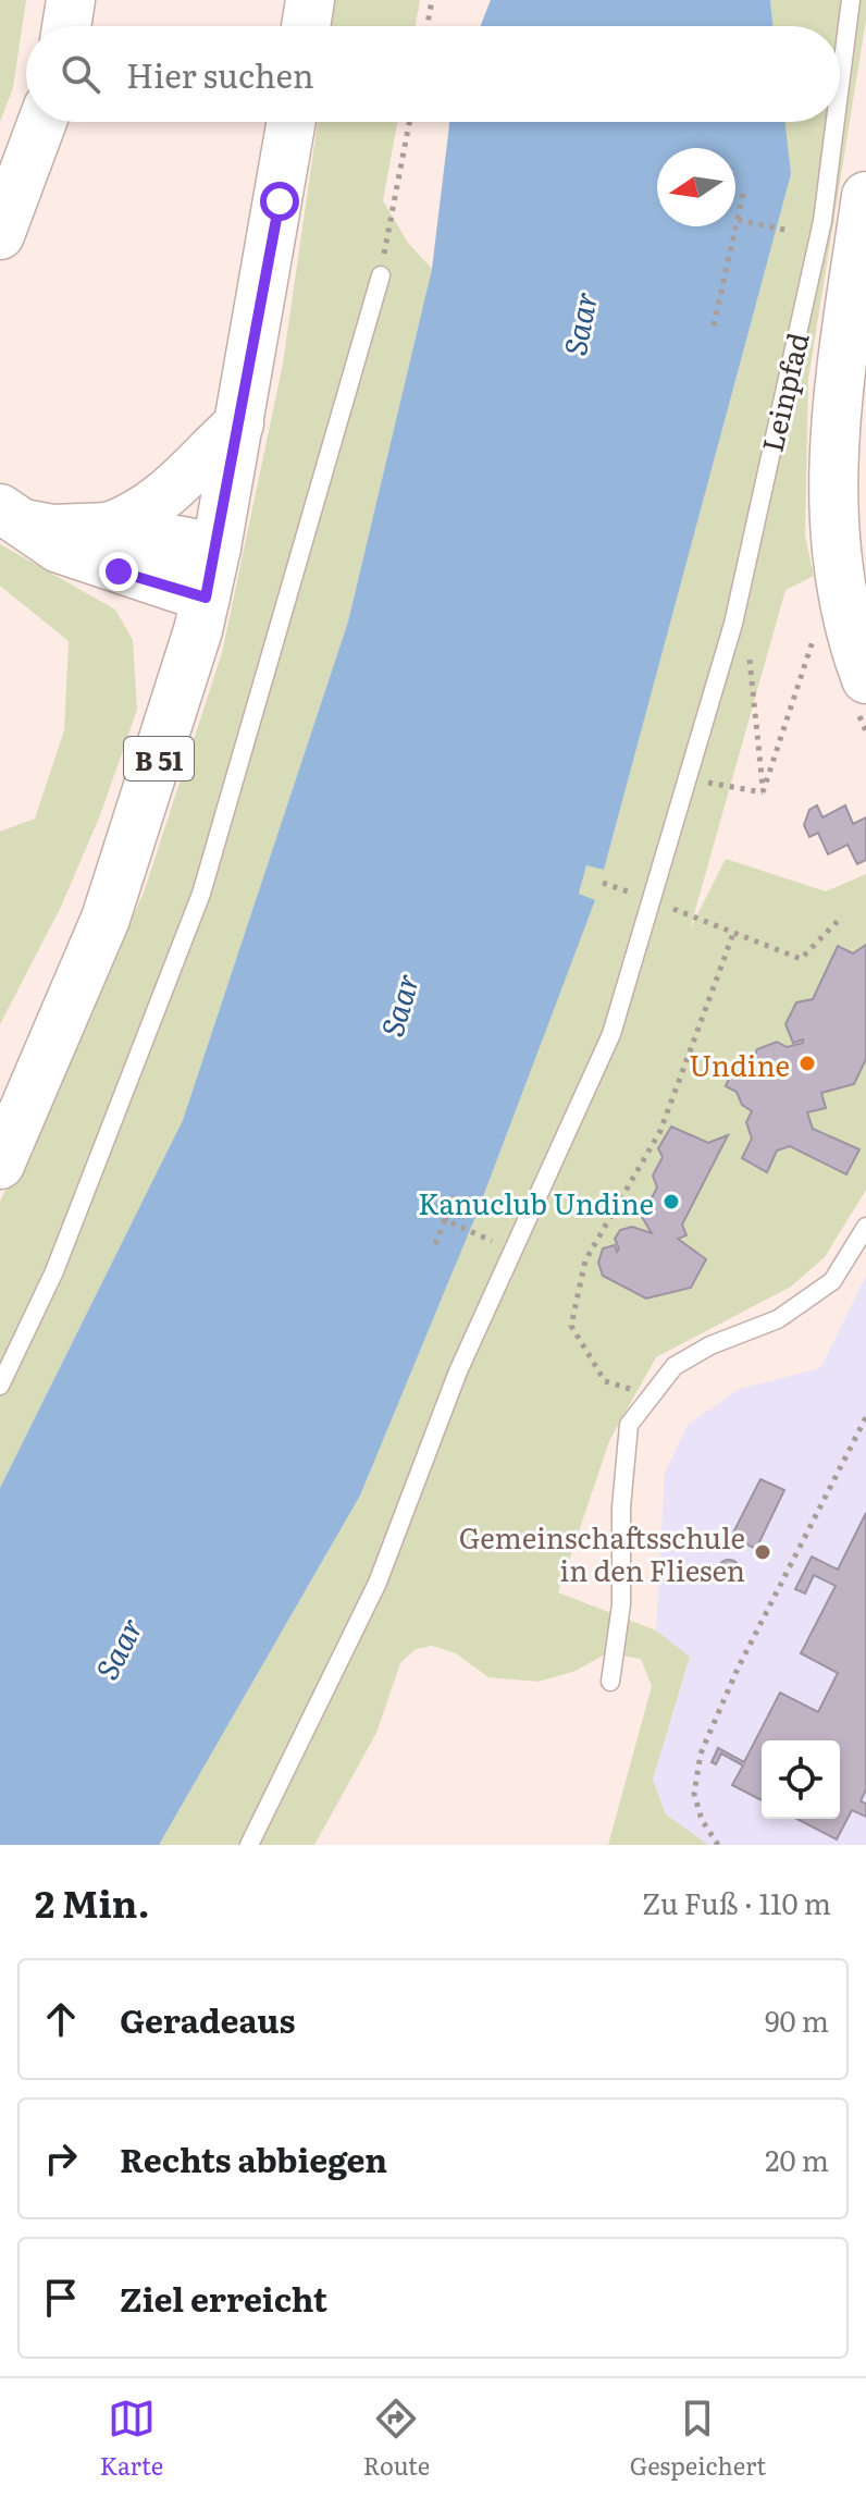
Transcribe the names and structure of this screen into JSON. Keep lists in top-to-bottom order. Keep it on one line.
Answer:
{"streets":{"main road":["B 51"],"lane":["Leinpfad"]},"water":["Saar"],"places":["Undine","Kanuclub Undine","Gemeinschaftsschule in den Fliesen"],"north":"left","page":{"search":"Hier suchen","heading":["2 Min.","Zu Fuß · 110 m"],"list":[["Geradeaus","90 m"],["Rechts abbiegen","20 m"],"Ziel erreicht"],"nav":["Karte","Route","Gespeichert"]}}
